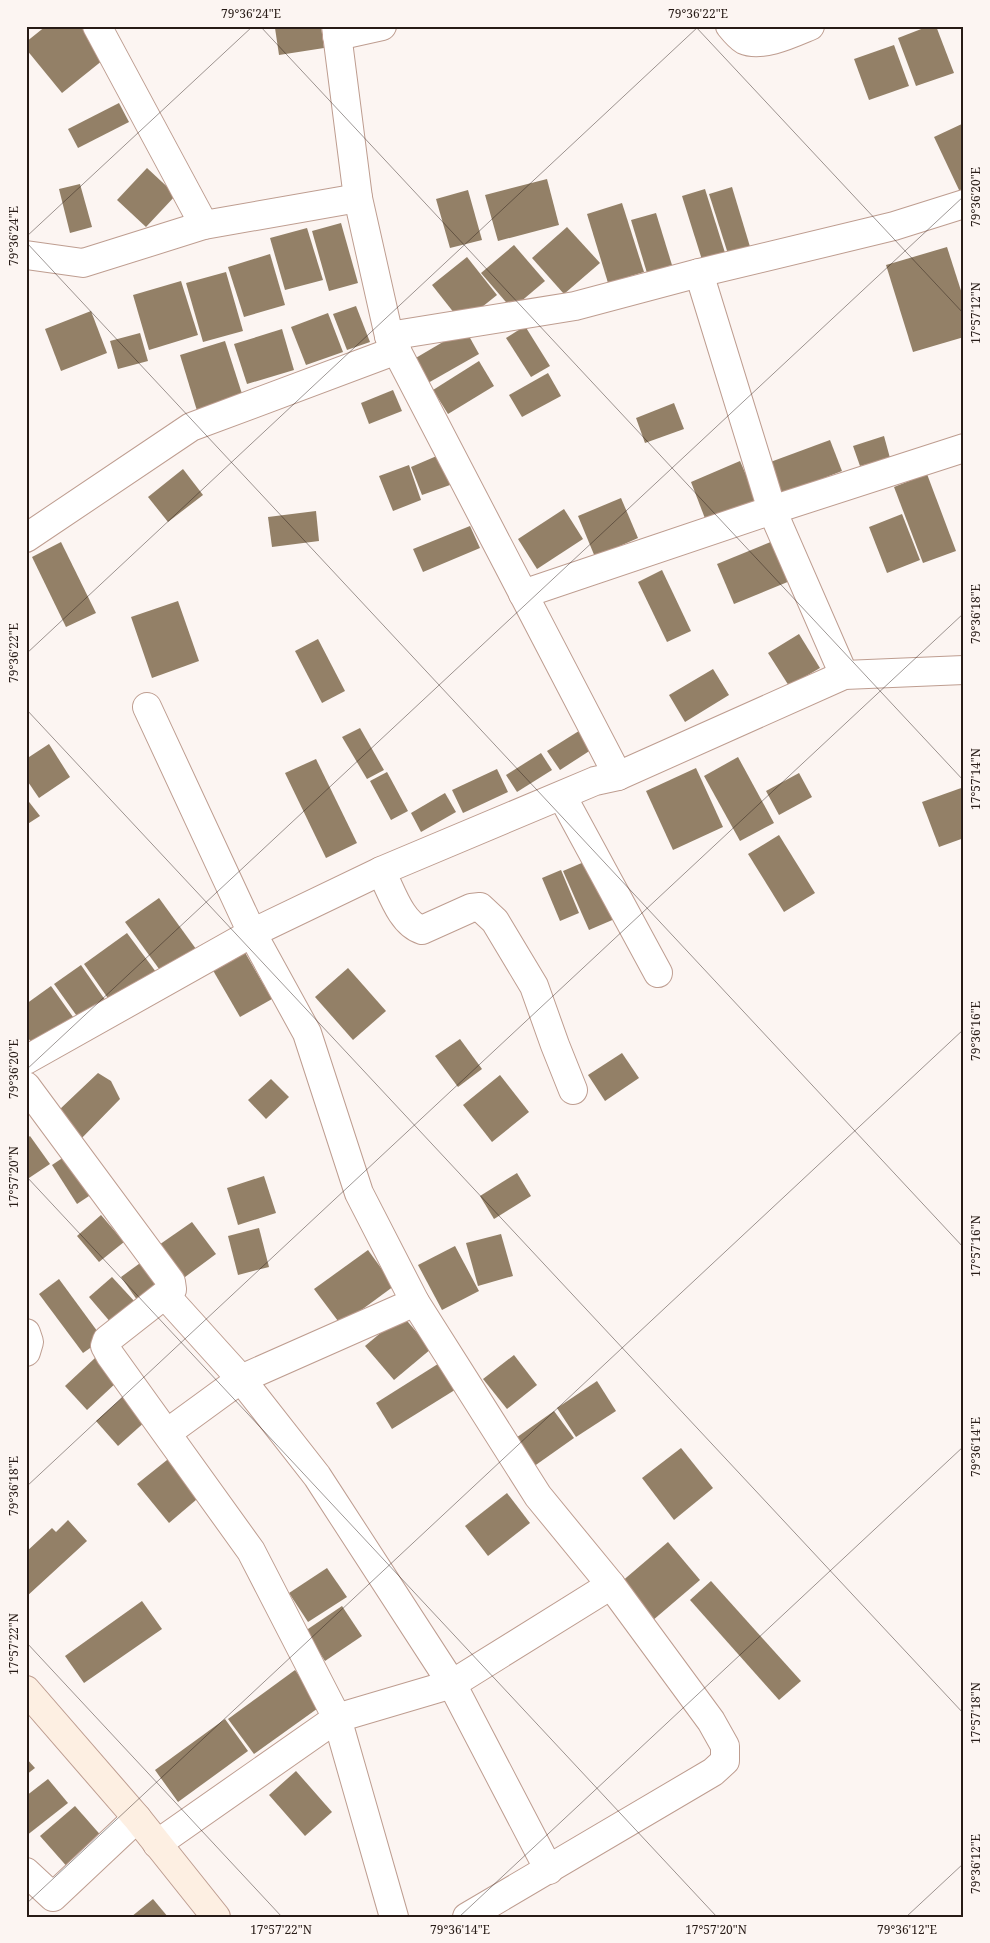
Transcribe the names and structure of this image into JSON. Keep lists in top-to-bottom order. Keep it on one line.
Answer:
{"coordinates":["79°36'24\"E","79°36'22\"E","79°36'20\"E","17°57'12\"N","79°36'18\"E","17°57'14\"N","79°36'16\"E","17°57'20\"N","17°57'16\"N","79°36'14\"E","17°57'22\"N","17°57'18\"N","79°36'12\"E"]}
